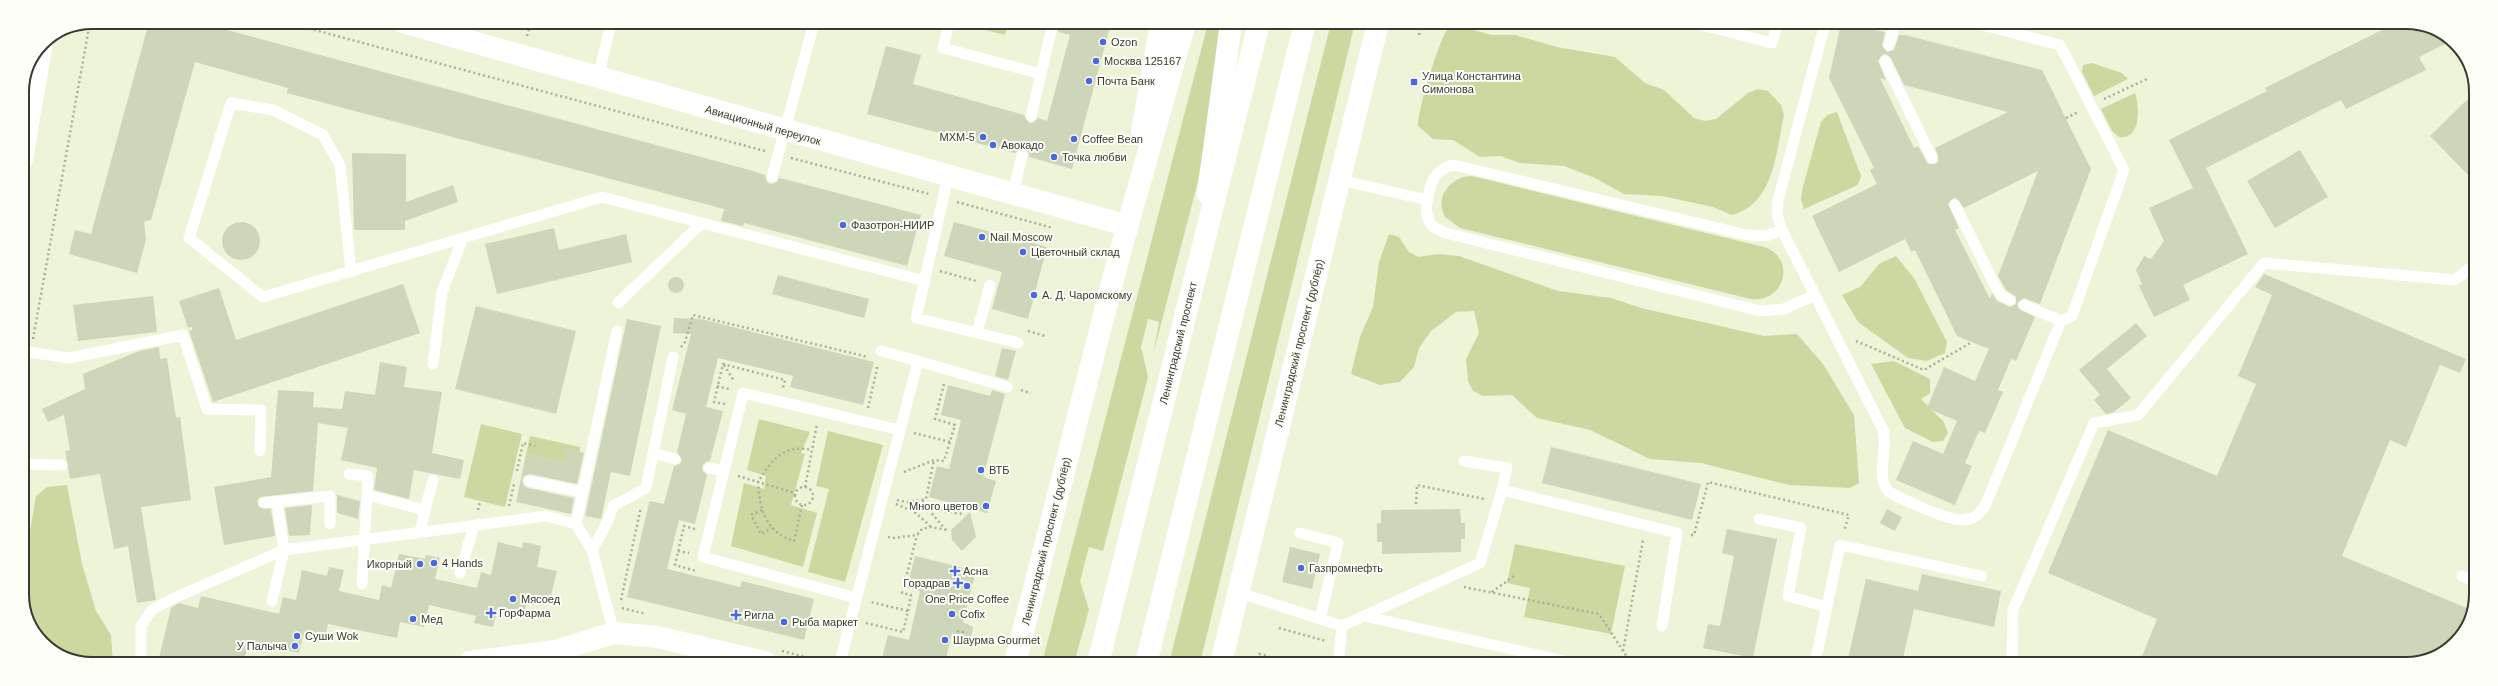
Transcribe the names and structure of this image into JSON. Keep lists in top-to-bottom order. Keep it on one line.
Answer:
{"streets":{"main road":["Авиационный переулок","Ленинградский проспект","Ленинградский проспект (дублёр)"]},"crossings":[["Авиационный переулок","Ленинградский проспект (дублёр)"]],"places":{"other":["Ozon","Москва 125167","Почта Банк","МХМ-5","Coffee Bean","Авокадо","Точка любви","Фазотрон-НИИР","Nail Moscow","Цветочный склад","А. Д. Чаромскому","ВТБ","Много цветов","4 Hands","Икорный","Газпромнефть","One Price Coffee","Мясоед","Cofix","Мед","Рыба маркет","Суши Wok","Шаурма Gourmet","У Палыча"],"transit":["Улица Константина Симонова"],"health":["Асна","Горздрав","ГорФарма","Ригла"]}}
